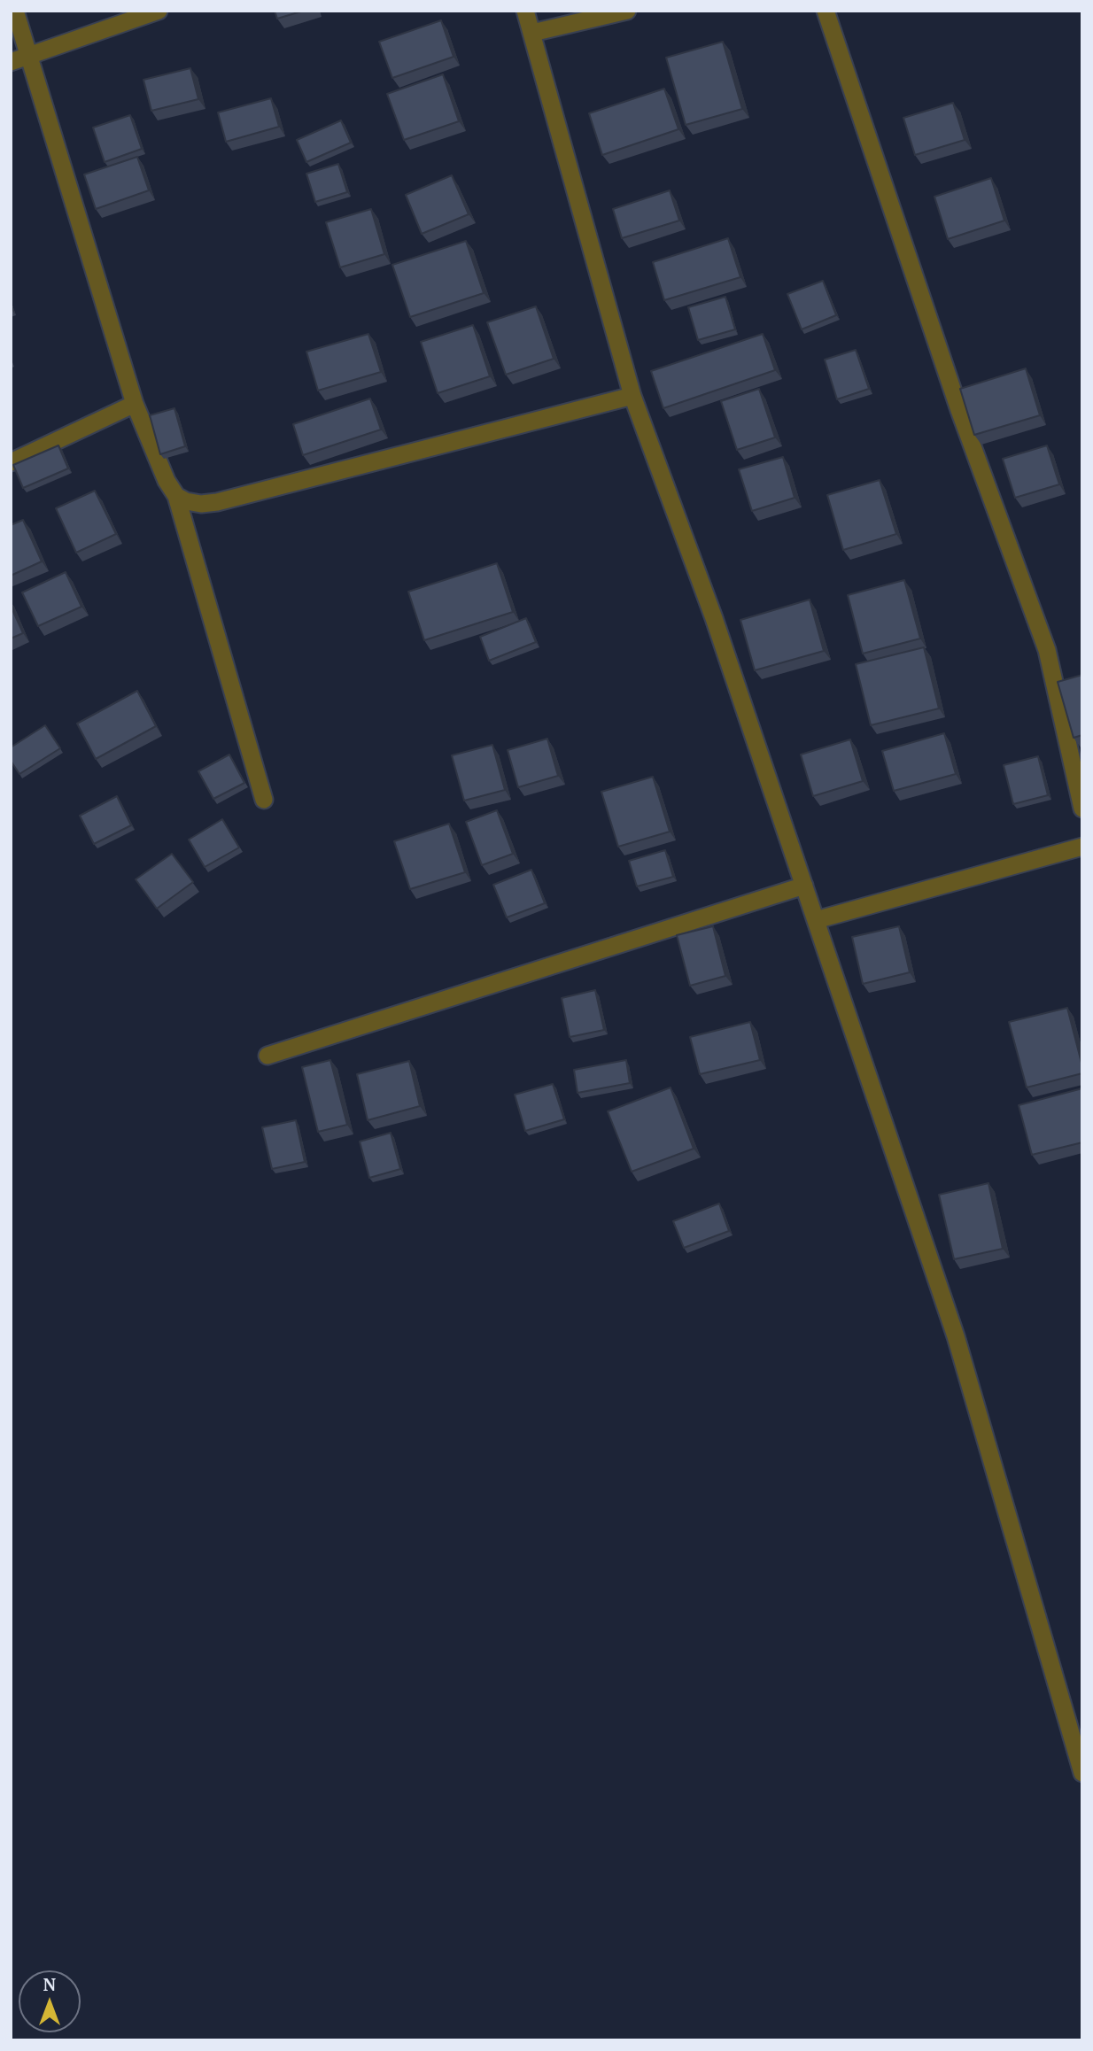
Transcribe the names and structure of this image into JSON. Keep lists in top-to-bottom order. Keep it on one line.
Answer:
{"north":"top"}
